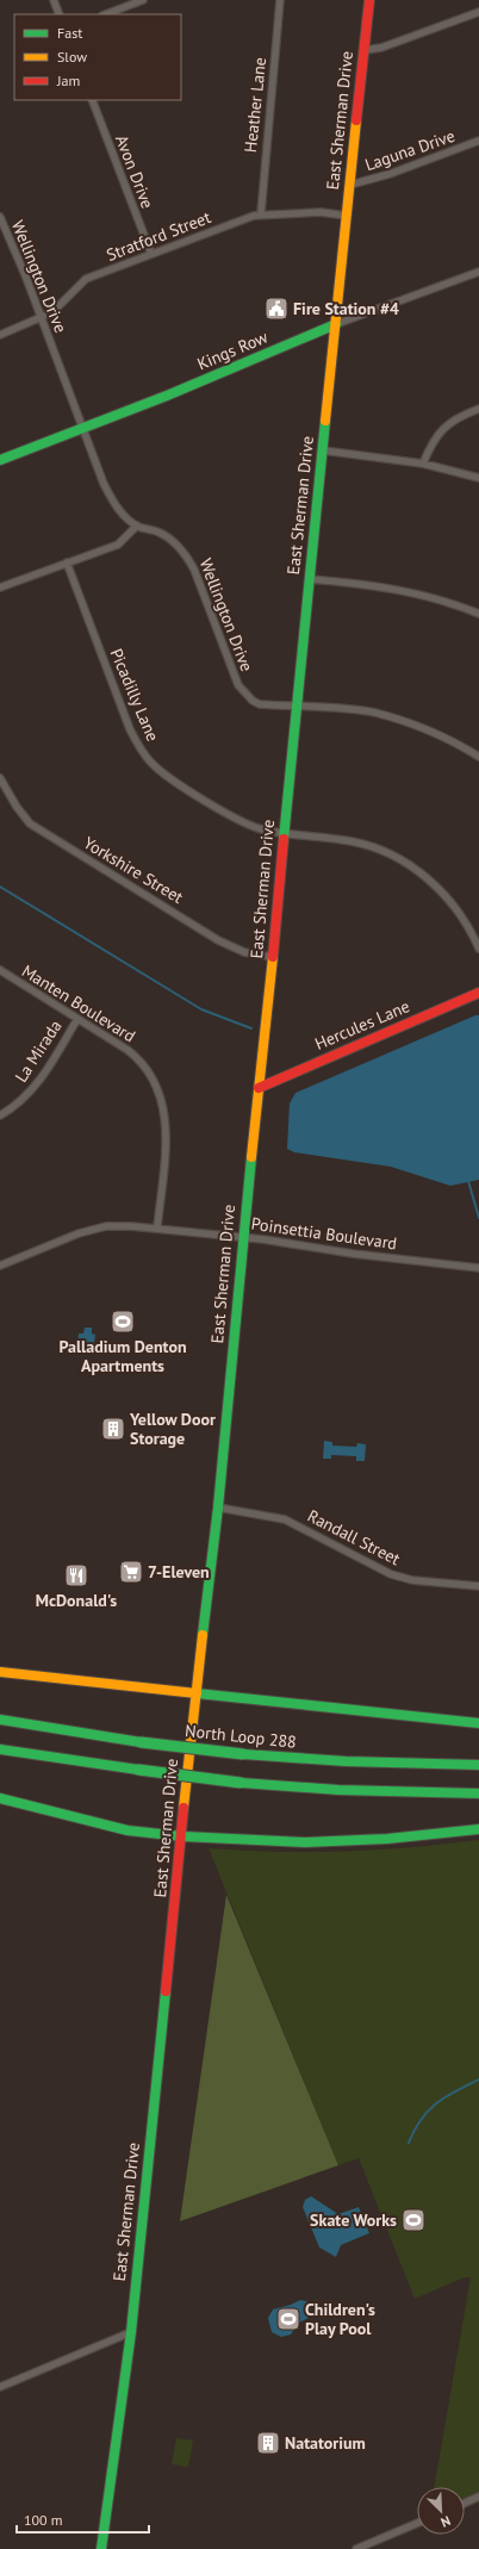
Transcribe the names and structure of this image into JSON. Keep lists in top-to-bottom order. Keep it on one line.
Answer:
{"streets":{"main road":["East Sherman Drive","Kings Row","Hercules Lane","North Loop 288"],"street":["Heather Lane","Laguna Drive","Avon Drive","Stratford Street","Wellington Drive","Picadilly Lane","Yorkshire Street","Manten Boulevard","La Mirada","Poinsettia Boulevard","Randall Street"]},"crossings":[["Heather Lane","Stratford Street"],["East Sherman Drive","Laguna Drive"],["East Sherman Drive","Stratford Street"],["East Sherman Drive","Wellington Drive"],["East Sherman Drive","Kings Row"],["East Sherman Drive","Picadilly Lane"],["East Sherman Drive","Yorkshire Street"],["East Sherman Drive","Hercules Lane"],["East Sherman Drive","Poinsettia Boulevard"],["East Sherman Drive","Randall Street"],["Avon Drive","Stratford Street"],["Stratford Street","Wellington Drive"],["Wellington Drive","Kings Row"],["Manten Boulevard","La Mirada"],["Manten Boulevard","Poinsettia Boulevard"]],"places":{"public building":["Fire Station #4"],"sports":["Palladium Denton Apartments","Skate Works","Children's Play Pool"],"building":["Yellow Door Storage","Natatorium"],"supermarket":["7-Eleven"],"restaurant":["McDonald's"]},"legend":["Fast","Slow","Jam"],"scale_bar":"100 m","north":"bottom right"}
